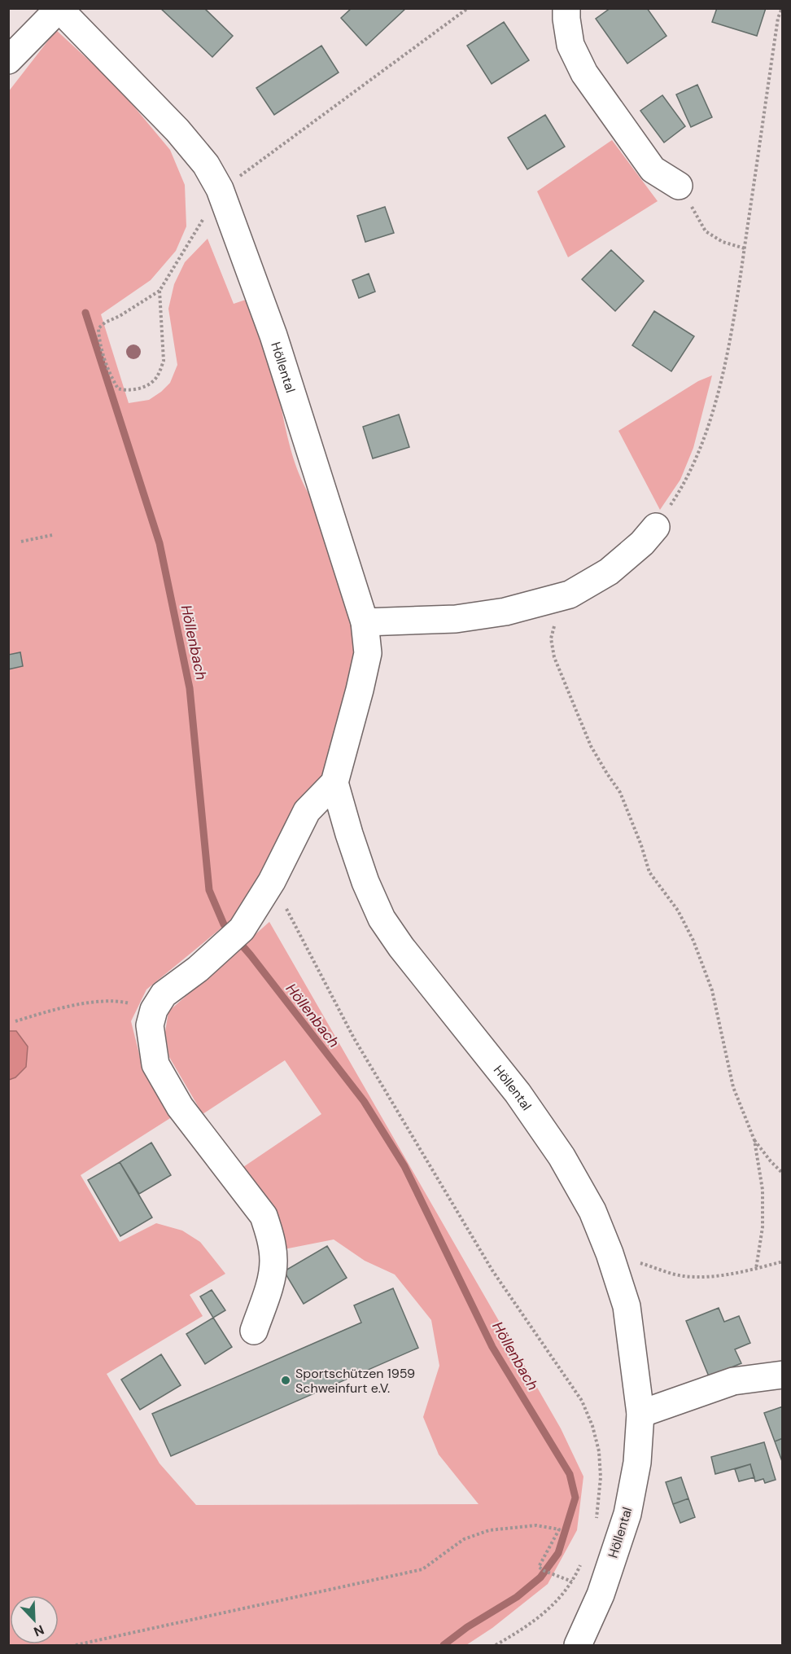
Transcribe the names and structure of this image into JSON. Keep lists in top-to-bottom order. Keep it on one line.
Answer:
{"streets":{"street":["Höllental"]},"water":["Höllenbach"],"places":["Sportschützen 1959 Schweinfurt e.V."],"north":"bottom right"}
